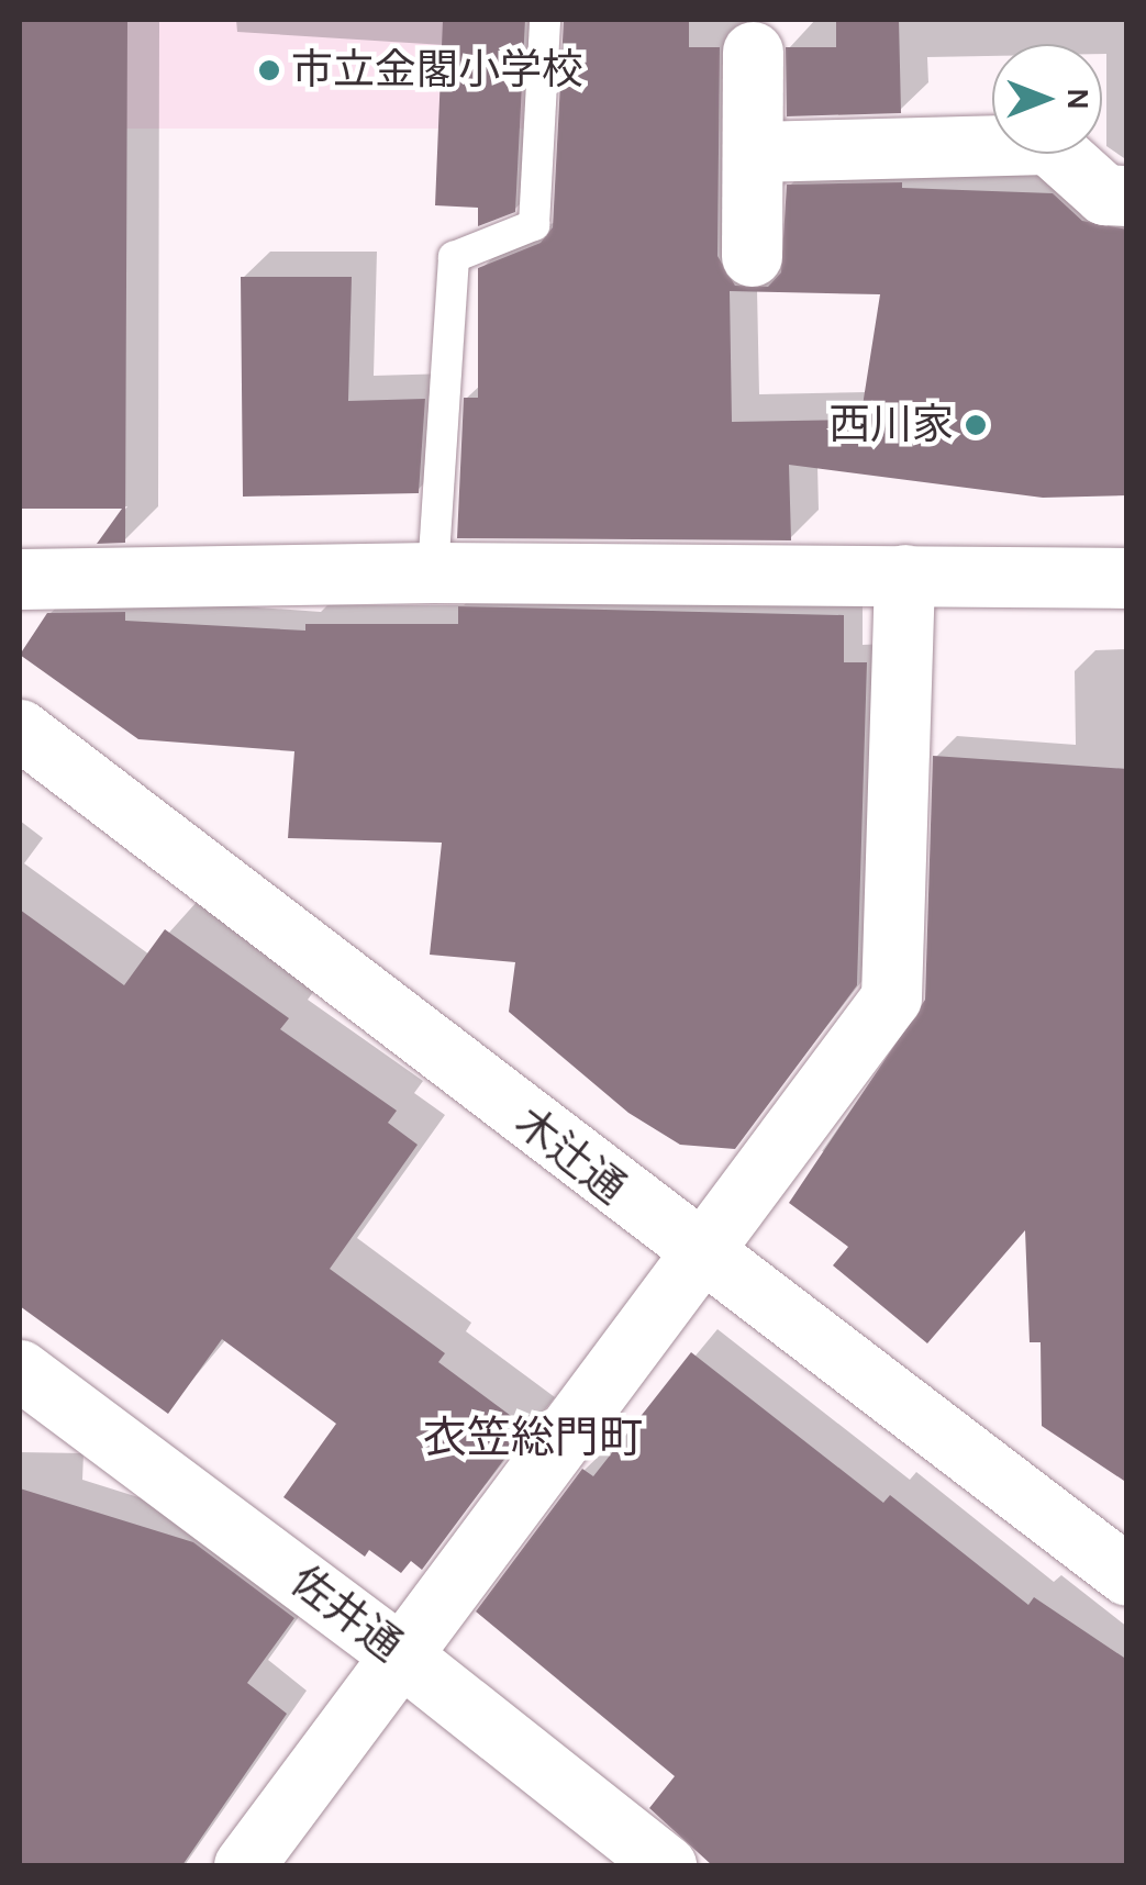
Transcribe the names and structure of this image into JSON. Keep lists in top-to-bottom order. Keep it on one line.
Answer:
{"streets":{"street":["木辻通","佐井通"]},"districts":["衣笠総門町"],"places":["市立金閣小学校","西川家"],"north":"right"}
